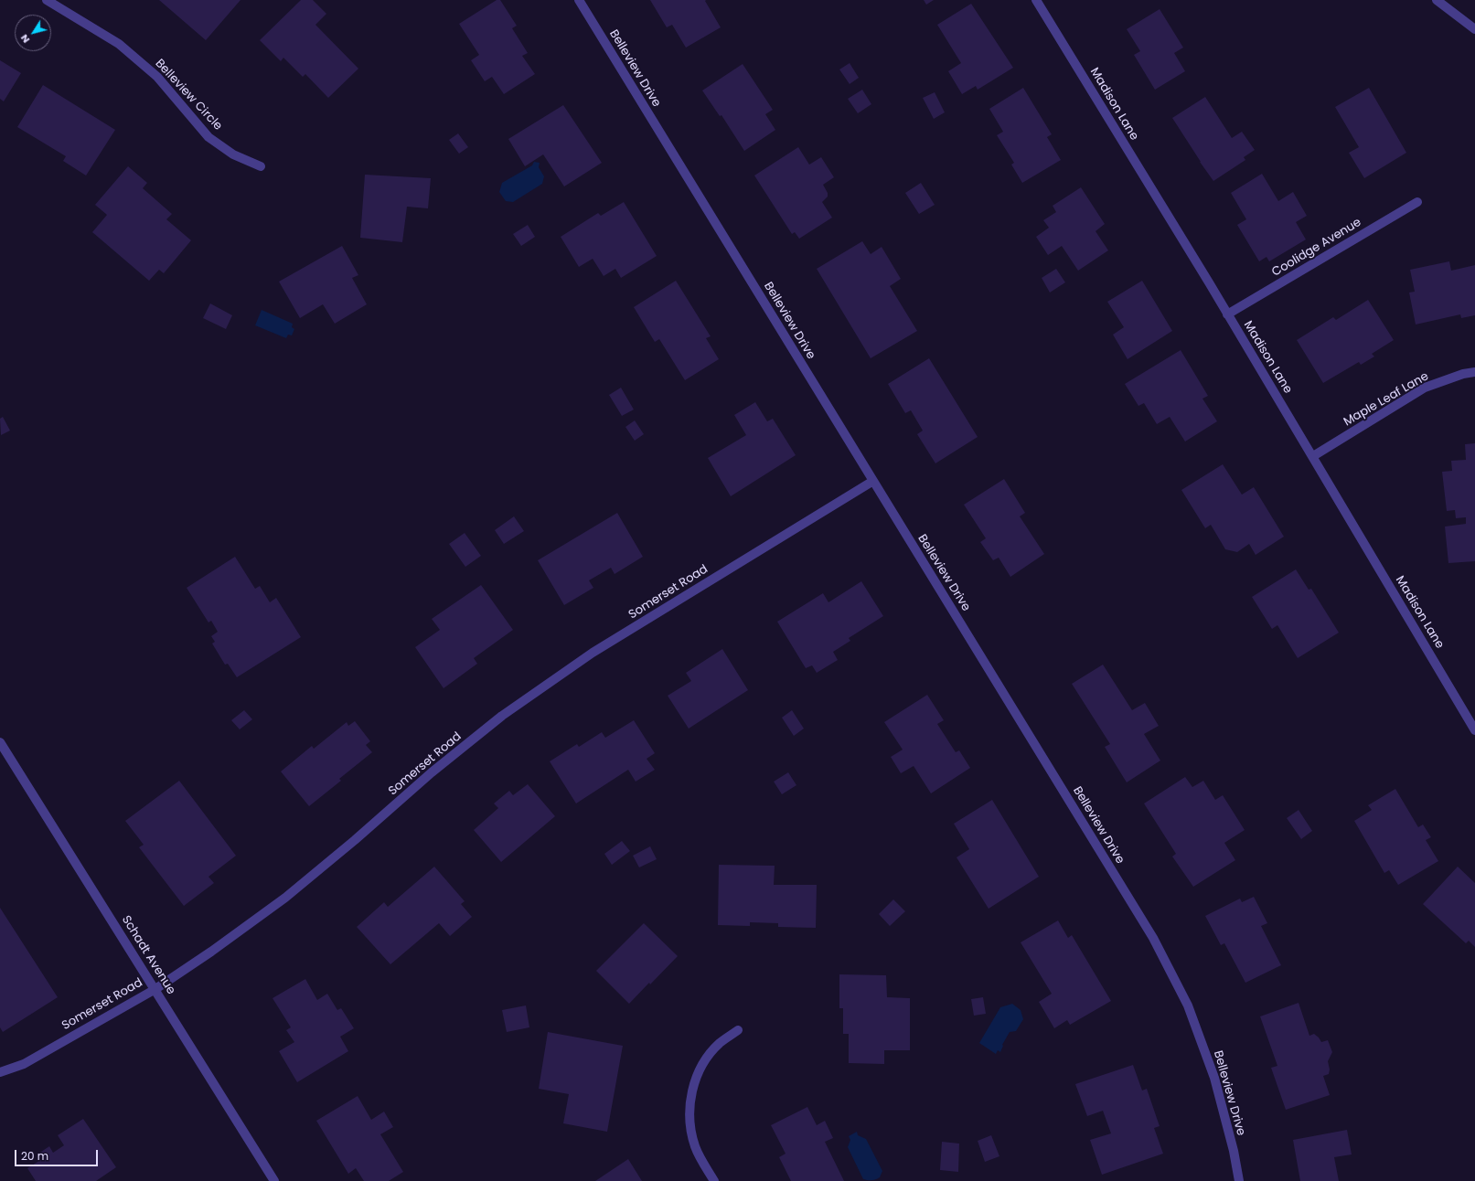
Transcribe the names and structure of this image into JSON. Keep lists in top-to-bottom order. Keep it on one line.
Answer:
{"streets":{"street":["Belleview Drive","Belleview Circle","Madison Lane","Coolidge Avenue","Maple Leaf Lane","Somerset Road","Schadt Avenue"]},"crossings":[["Belleview Drive","Somerset Road"],["Madison Lane","Coolidge Avenue"],["Madison Lane","Maple Leaf Lane"],["Somerset Road","Schadt Avenue"]],"scale_bar":"20 m","north":"bottom left"}
